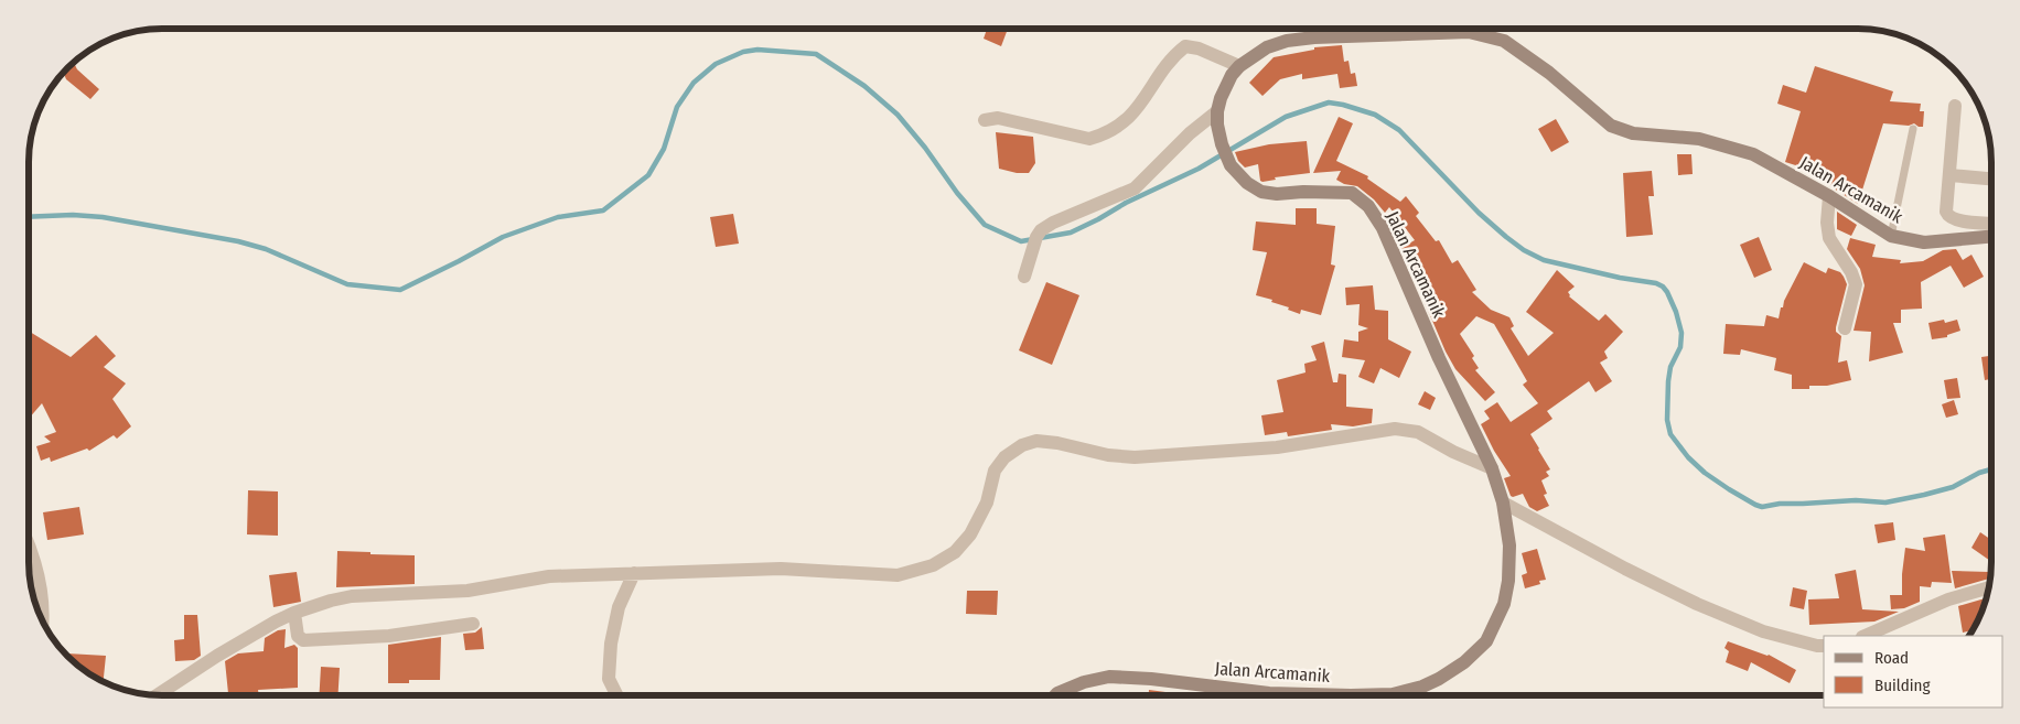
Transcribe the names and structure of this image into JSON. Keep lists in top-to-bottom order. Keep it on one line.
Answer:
{"streets":{"street":["Jalan Arcamanik"]},"legend":["Road","Building"]}
